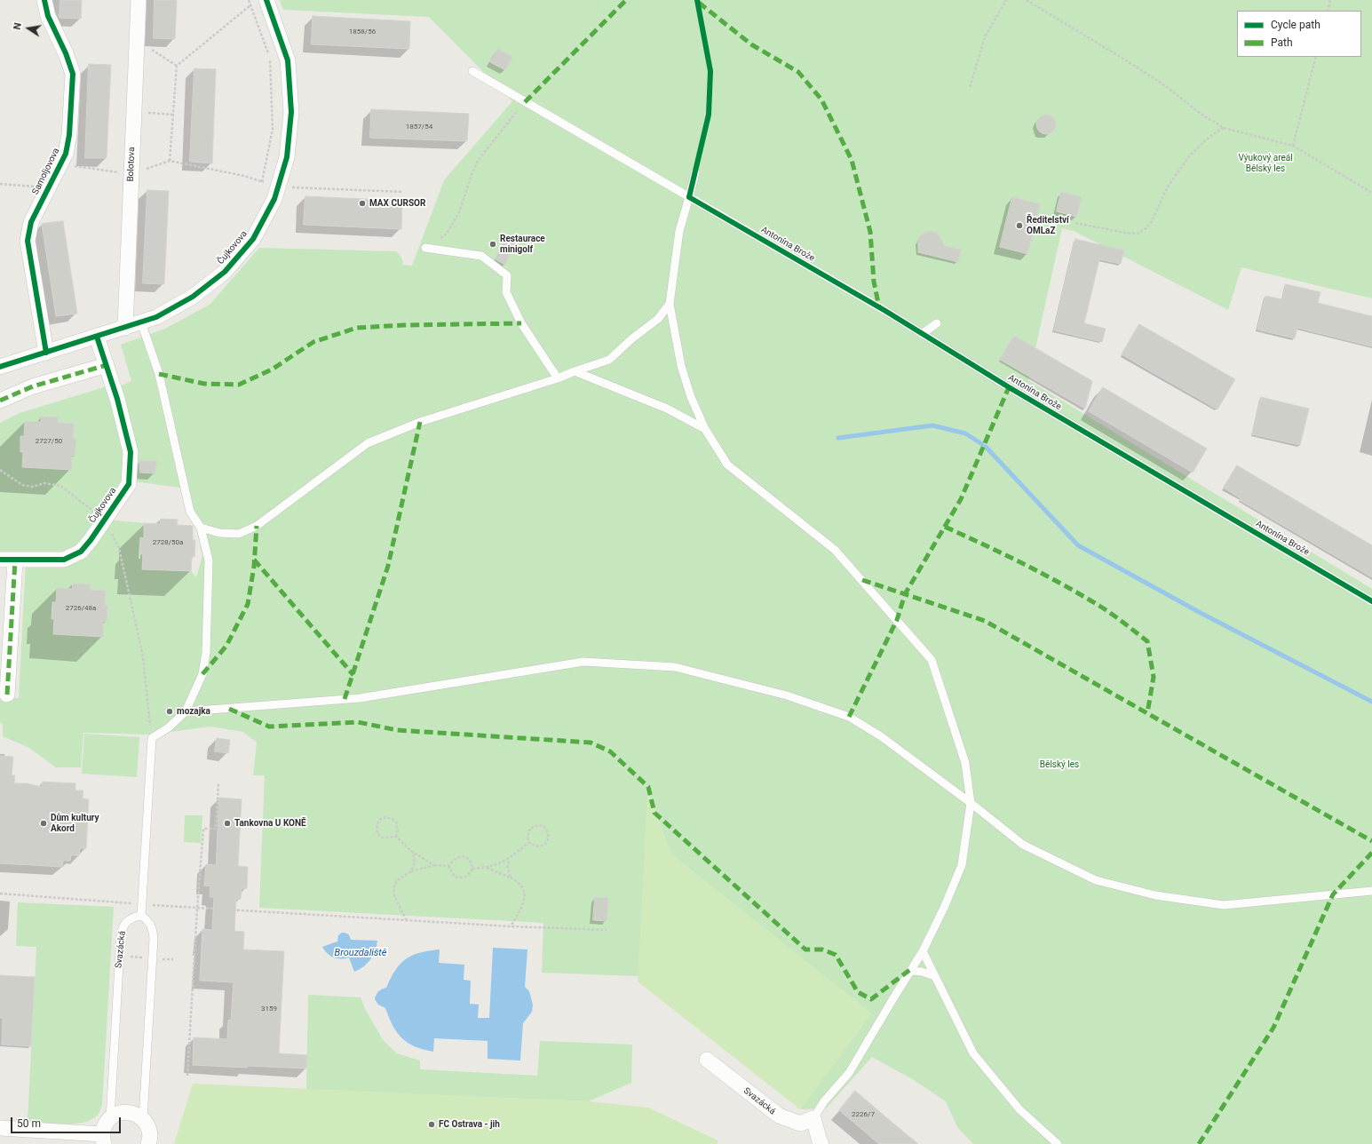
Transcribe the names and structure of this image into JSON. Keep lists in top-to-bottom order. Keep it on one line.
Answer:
{"streets":{"street":["Bolotova","Samoljovova","Čujkovova","Svazácká"],"lane":["Antonína Brože"]},"crossings":[["Bolotova","Čujkovova"],["Samoljovova","Čujkovova"]],"water":["Brouzdaliště"],"parks":["Výukový areál Bělský les","Bělský les"],"places":["MAX CURSOR","Ředitelství OMLaZ","Restaurace minigolf","mozajka","Dům kultury Akord","Tankovna U KONĚ","FC Ostrava - jih"],"house_numbers":["1858/56","1857/54","2727/50","2728/50a","2726/48a","3159","2226/7"],"legend":["Cycle path","Path"],"scale_bar":"50 m","north":"left"}
